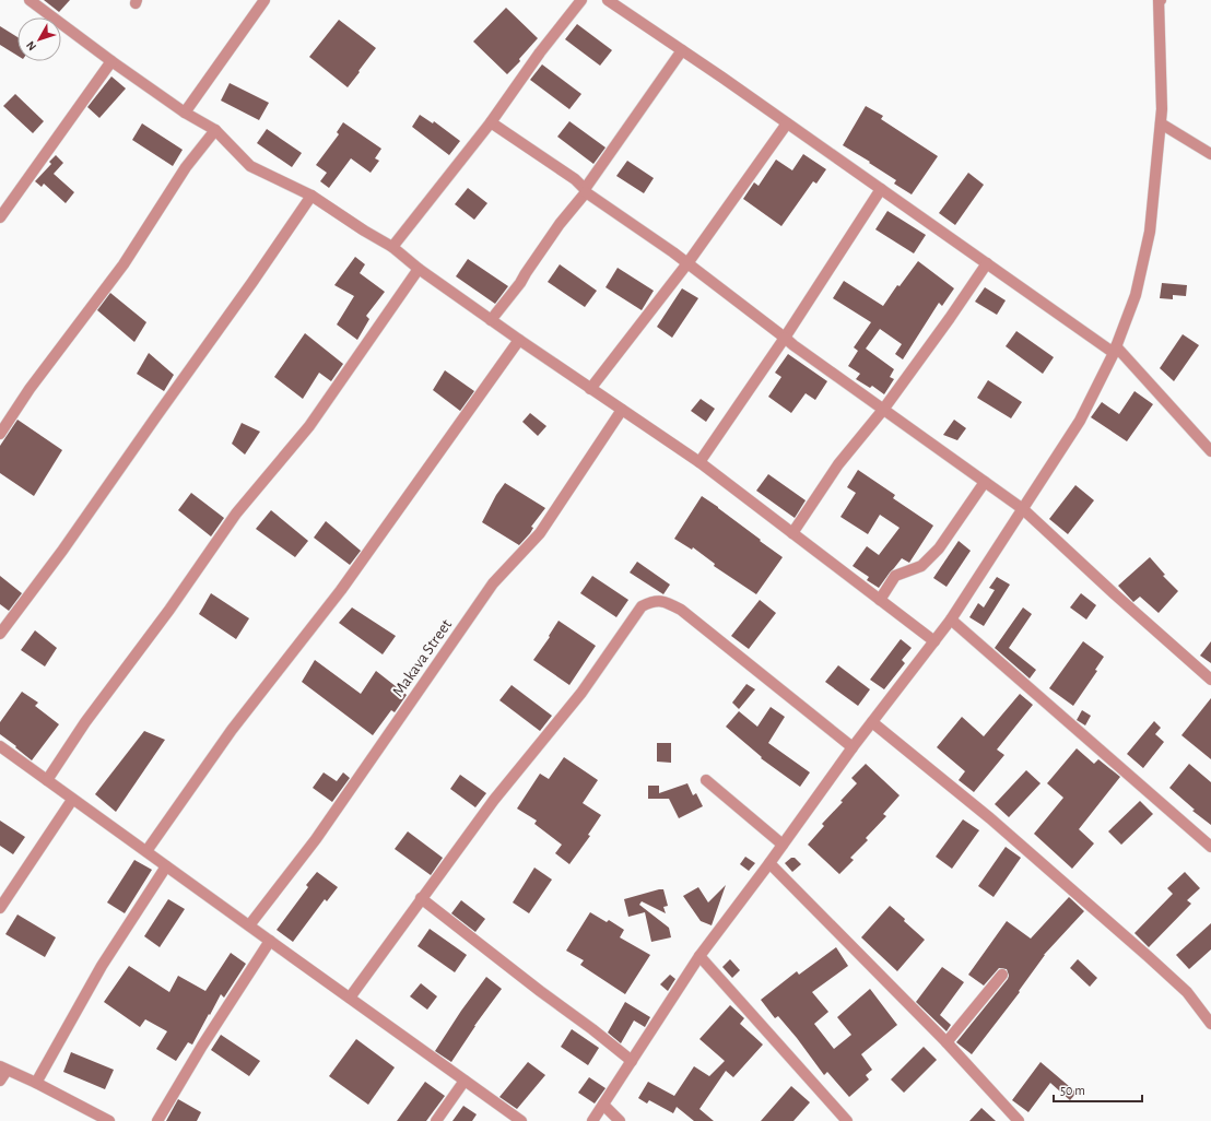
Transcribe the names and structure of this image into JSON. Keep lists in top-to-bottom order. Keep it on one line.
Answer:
{"streets":{"street":["Makava Street"]},"scale_bar":"50 m","north":"bottom left"}
